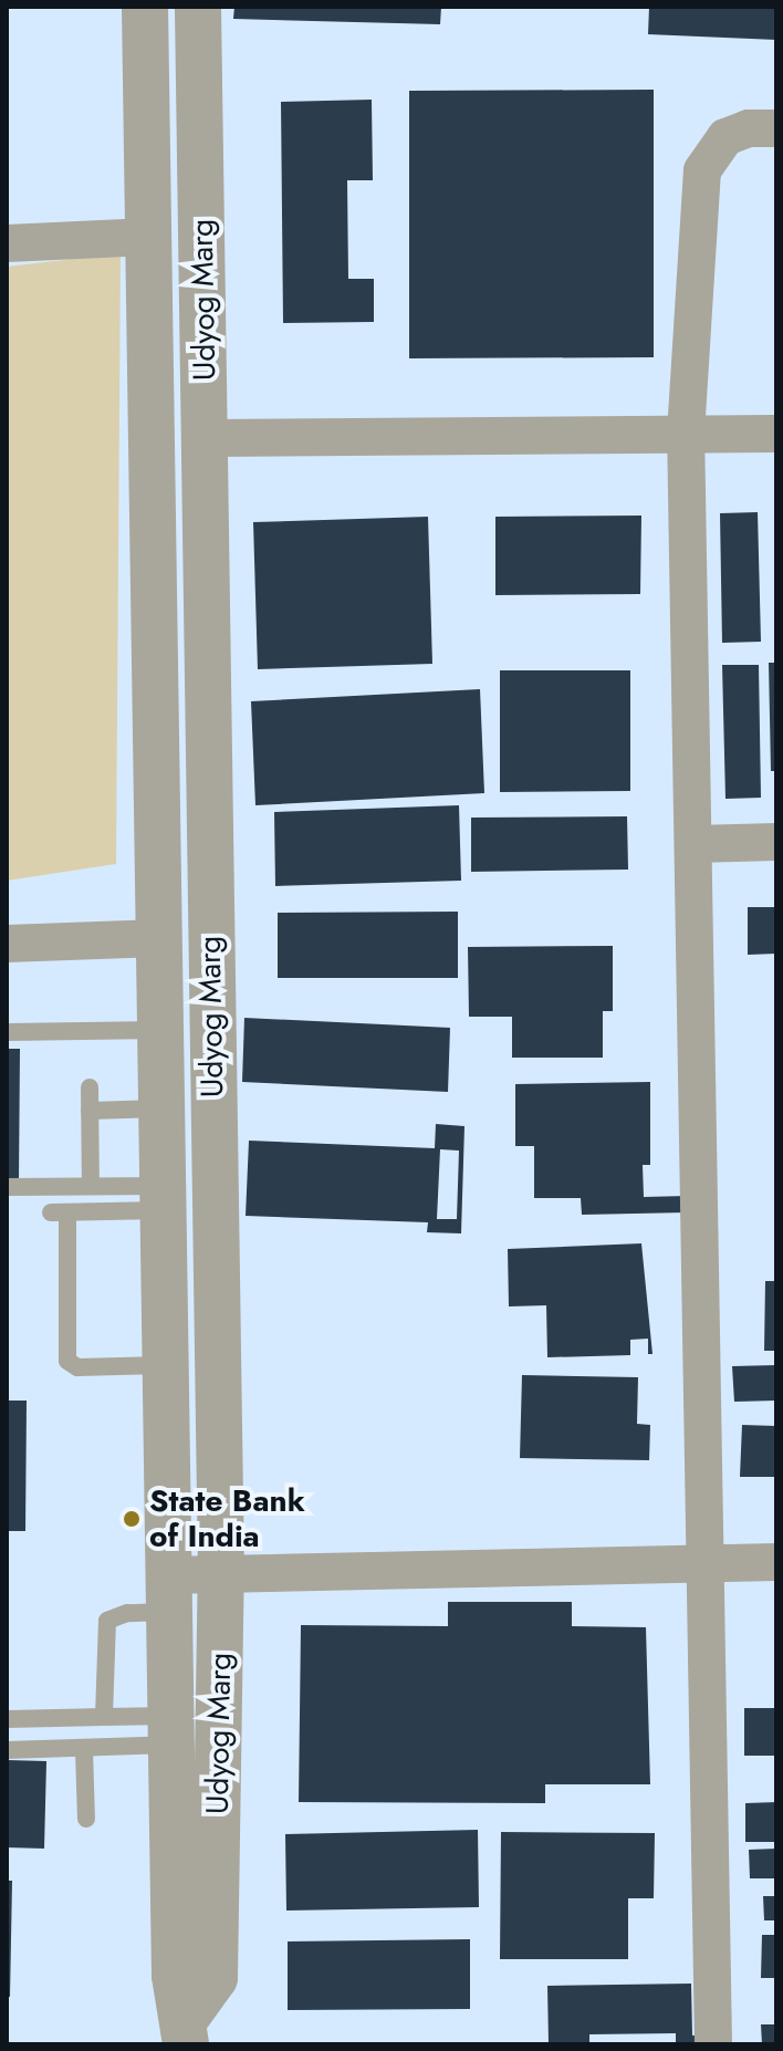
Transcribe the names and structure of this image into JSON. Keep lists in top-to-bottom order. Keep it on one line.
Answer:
{"streets":{"street":["Udyog Marg"]},"places":["State Bank of India"]}
